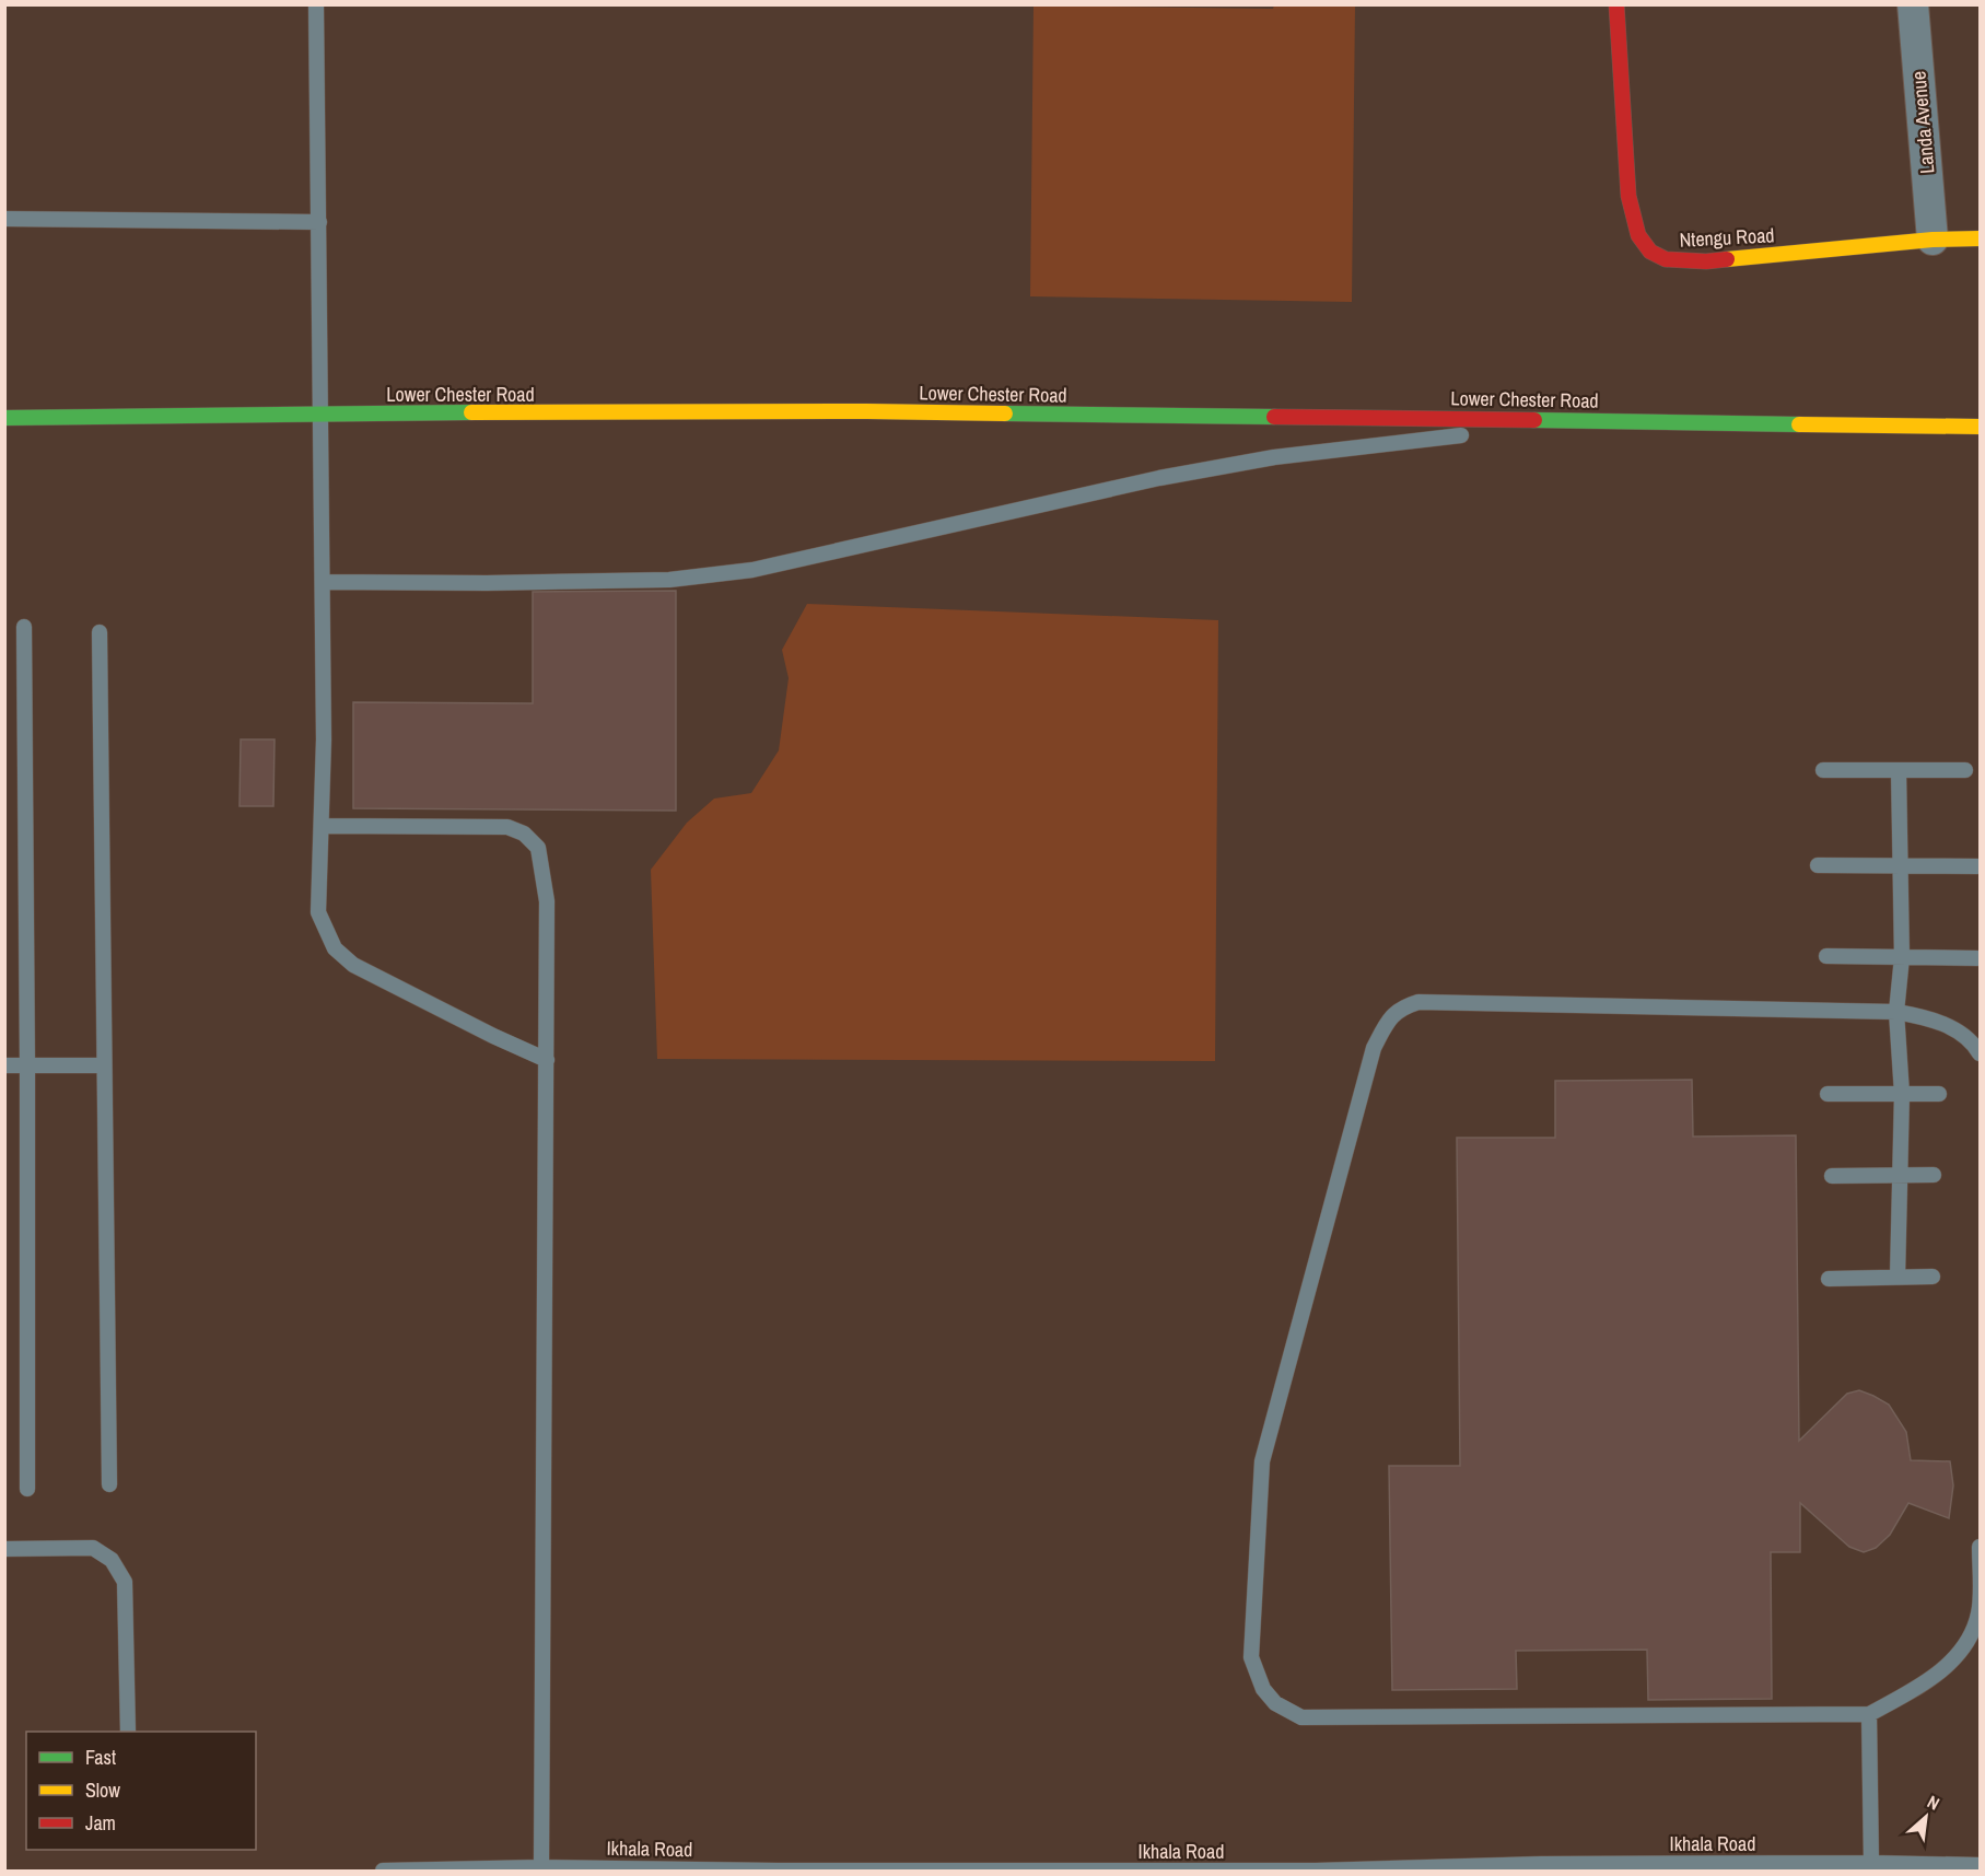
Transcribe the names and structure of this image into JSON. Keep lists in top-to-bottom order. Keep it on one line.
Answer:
{"streets":{"street":["Landa Avenue","Ntengu Road","Lower Chester Road"],"lane":["Ikhala Road"]},"crossings":[["Landa Avenue","Ntengu Road"]],"legend":["Fast","Slow","Jam"],"north":"top right"}
